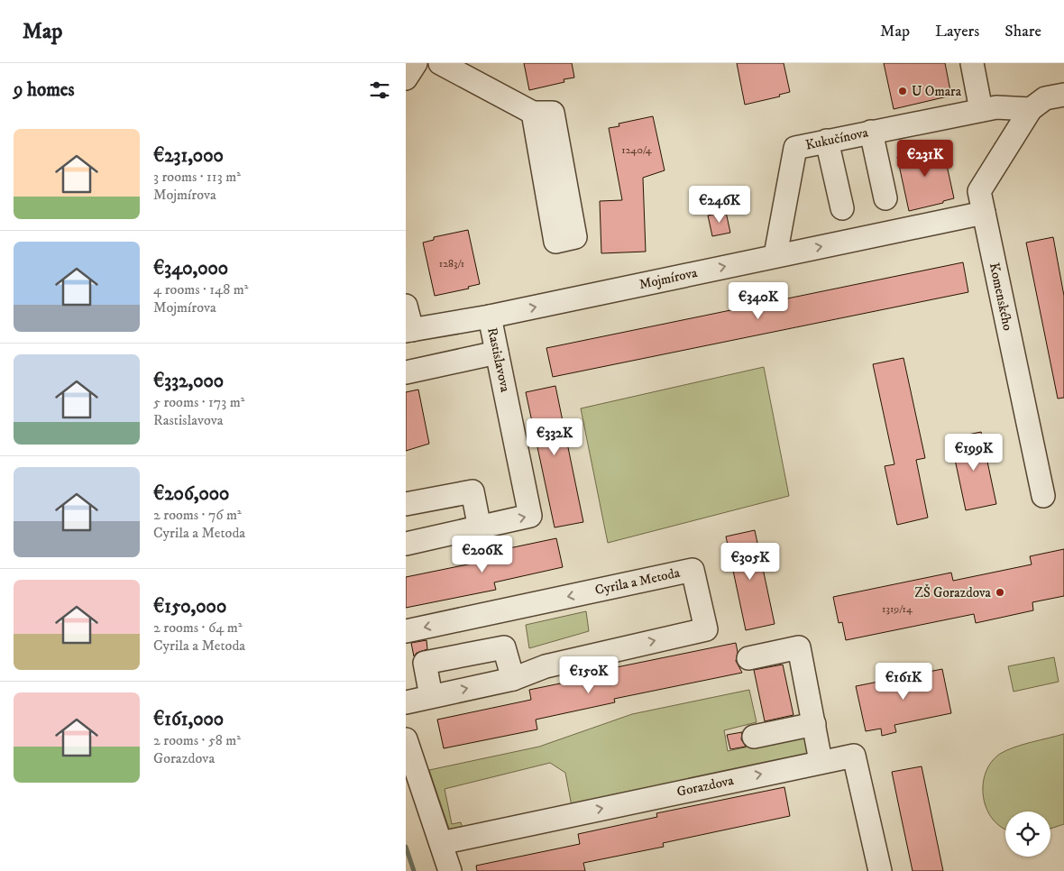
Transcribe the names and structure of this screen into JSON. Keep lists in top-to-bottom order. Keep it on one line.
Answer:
{"streets":{"street":["Kukučínova","Mojmírova","Komenského","Rastislavova","Cyrila a Metoda","Gorazdova"]},"crossings":[["Kukučínova","Mojmírova"],["Kukučínova","Komenského"],["Mojmírova","Komenského"],["Mojmírova","Rastislavova"]],"one_way":["Mojmírova","Rastislavova","Gorazdova"],"places":["U Omara","ZŠ Gorazdova"],"house_numbers":["1240/4","1283/1","1319/14"],"page":{"header":"Map","nav":["Map","Layers","Share"],"heading":"9 homes","list":[{"name":"€231,000","note":"3 rooms · 113 m² · Mojmírova"},{"name":"€340,000","note":"4 rooms · 148 m² · Mojmírova"},{"name":"€332,000","note":"5 rooms · 173 m² · Rastislavova"},{"name":"€206,000","note":"2 rooms · 76 m² · Cyrila a Metoda"},{"name":"€150,000","note":"2 rooms · 64 m² · Cyrila a Metoda"},{"name":"€161,000","note":"2 rooms · 58 m² · Gorazdova"}],"price":["€231K","€246K","€340K","€332K","€199K","€206K","€305K","€150K","€161K"]}}
